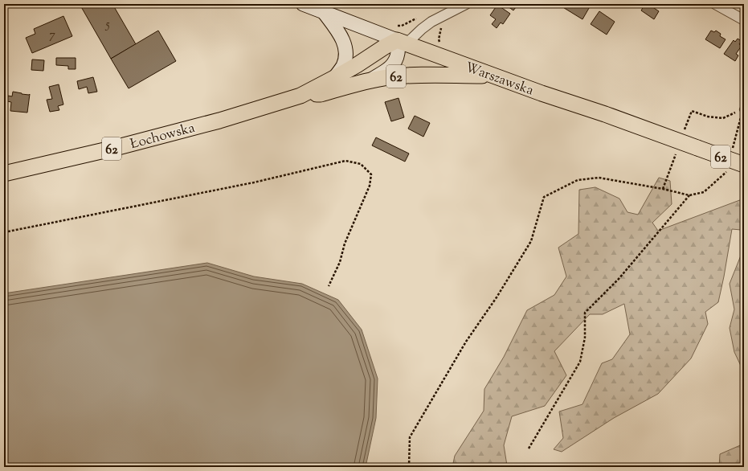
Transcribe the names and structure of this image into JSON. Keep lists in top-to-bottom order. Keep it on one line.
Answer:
{"streets":{"main road":["62","Warszawska","Łochowska"]},"crossings":[["Warszawska","Łochowska"]],"house_numbers":["5","7"]}
